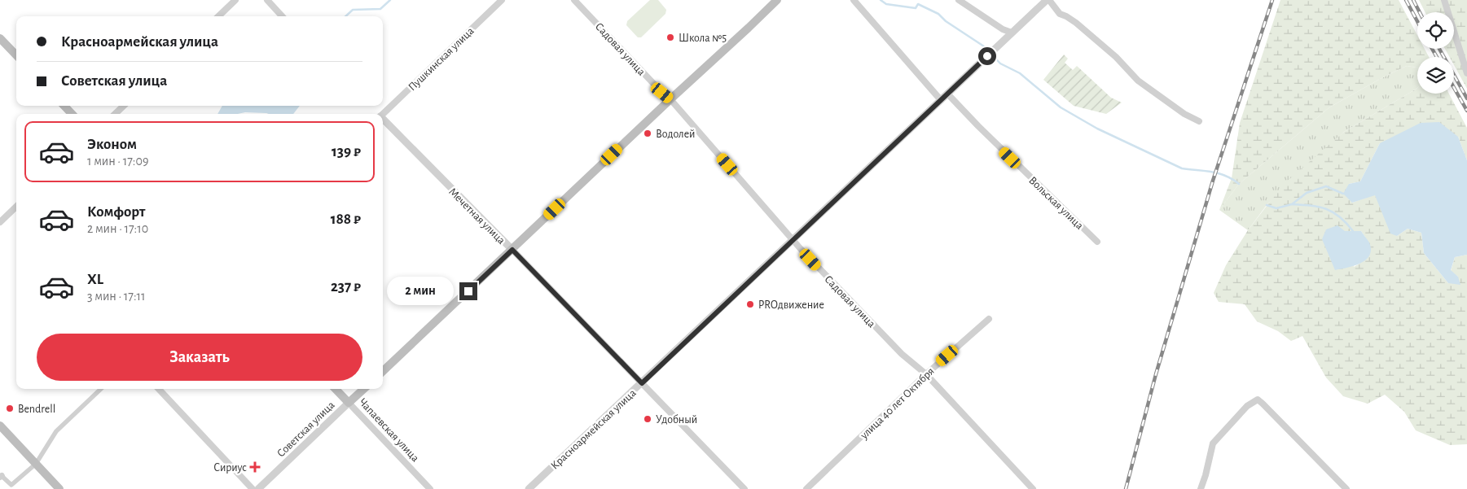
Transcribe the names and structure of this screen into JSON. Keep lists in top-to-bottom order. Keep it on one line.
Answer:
{"streets":{"main road":["Советская улица","Чапаевская улица"],"street":["Садовая улица","Пушкинская улица","Вольская улица","Мечетная улица","улица 40 лет Октября","Красноармейская улица"]},"crossings":[["Садовая улица","улица 40 лет Октября"],["Садовая улица","Красноармейская улица"],["Вольская улица","Красноармейская улица"],["Мечетная улица","Красноармейская улица"],["Советская улица","Чапаевская улица"]],"places":{"other":["Школа №5","Водолей","PROдвижение","Bendrell","Удобный"],"health":["Сириус"]},"page":{"banner":["Красноармейская улица","Советская улица"],"list":[{"name":"Эконом","note":"1 мин · 17:09","value":"139 ₽"},{"name":"Комфорт","note":"2 мин · 17:10","value":"188 ₽"},{"name":"XL","note":"3 мин · 17:11","value":"237 ₽"}],"bubble":"2 мин","buttons":"Заказать"}}
